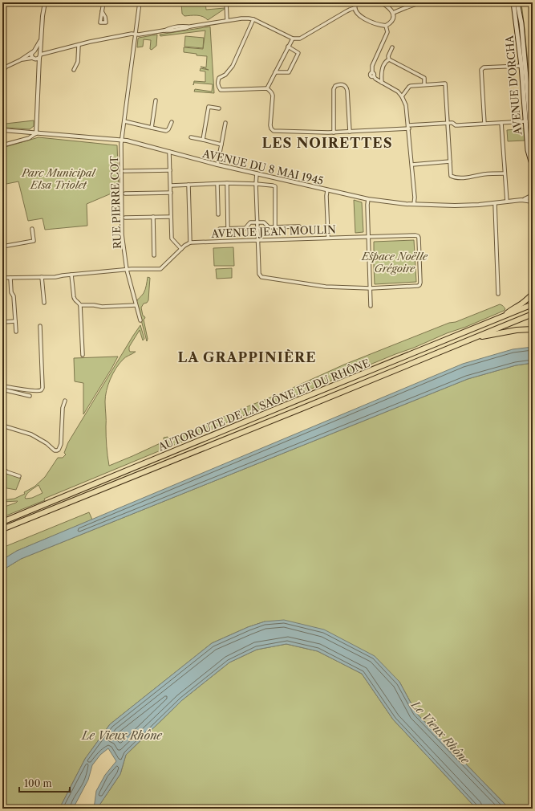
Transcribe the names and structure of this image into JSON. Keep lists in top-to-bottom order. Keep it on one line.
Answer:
{"streets":{"highway":["AUTOROUTE DE LA SAÔNE ET DU RHÔNE"],"main road":["AVENUE D'ORCHA"],"street":["AVENUE DU 8 MAI 1945","RUE PIERRE COT","AVENUE JEAN MOULIN"]},"crossings":[["AVENUE DU 8 MAI 1945","RUE PIERRE COT"]],"districts":["LES NOIRETTES","LA GRAPPINIÈRE"],"water":["Le Vieux Rhône"],"parks":["Parc Municipal Elsa Triolet","Espace Noëlle Grégoire"],"scale_bar":"100 m"}
